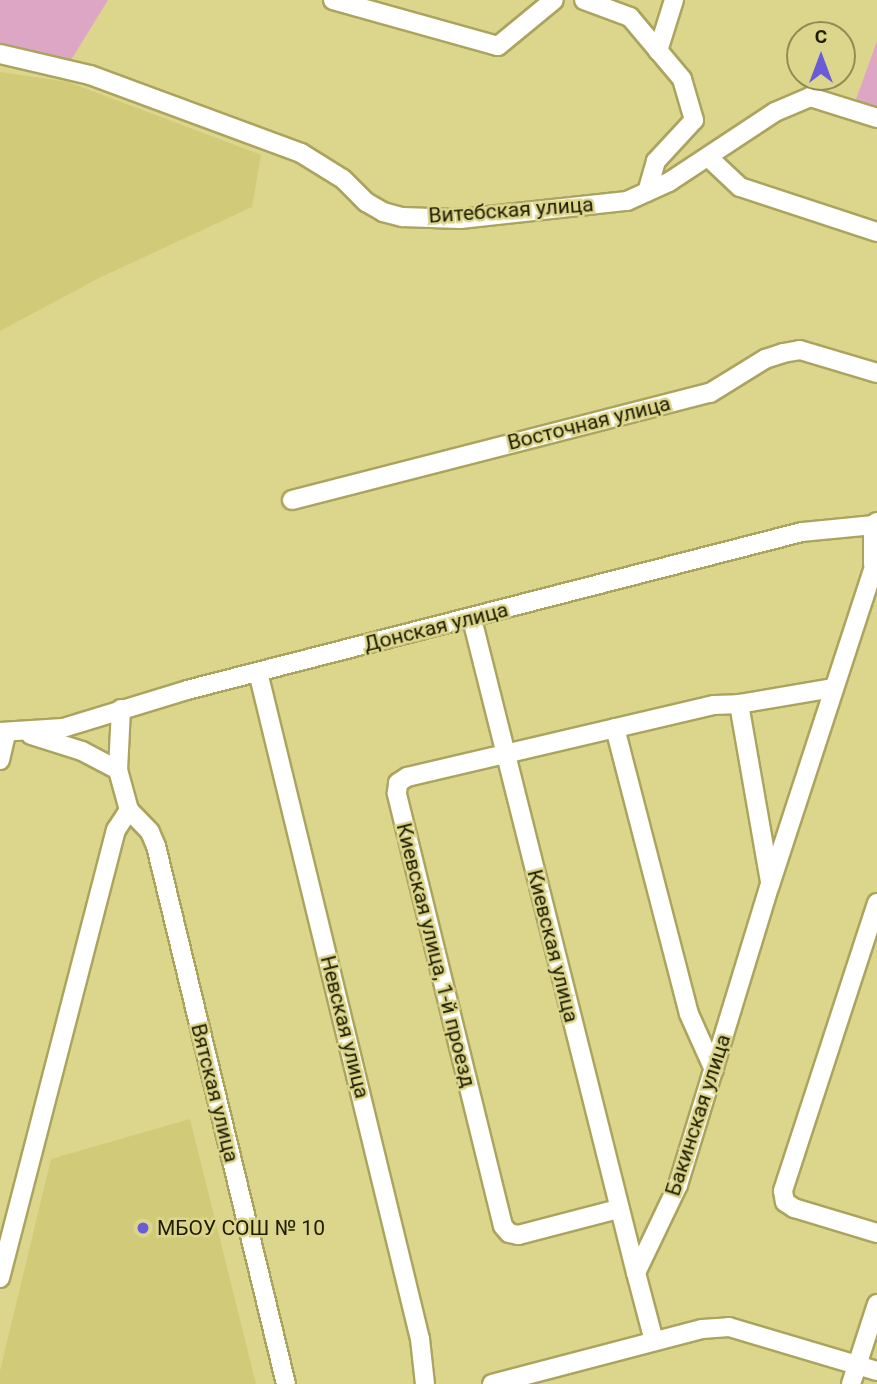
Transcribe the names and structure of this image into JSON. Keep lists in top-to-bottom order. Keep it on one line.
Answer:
{"streets":{"street":["Витебская улица","Восточная улица","Донская улица","Киевская улица","Киевская улица, 1-й проезд","Невская улица","Вятская улица","Бакинская улица"]},"crossings":[["Донская улица","Киевская улица"],["Донская улица","Невская улица"],["Донская улица","Вятская улица"],["Донская улица","Бакинская улица"],["Киевская улица","Киевская улица, 1-й проезд"],["Киевская улица","Бакинская улица"],["Киевская улица, 1-й проезд","Бакинская улица"]],"places":["МБОУ СОШ № 10"],"north":"top"}
